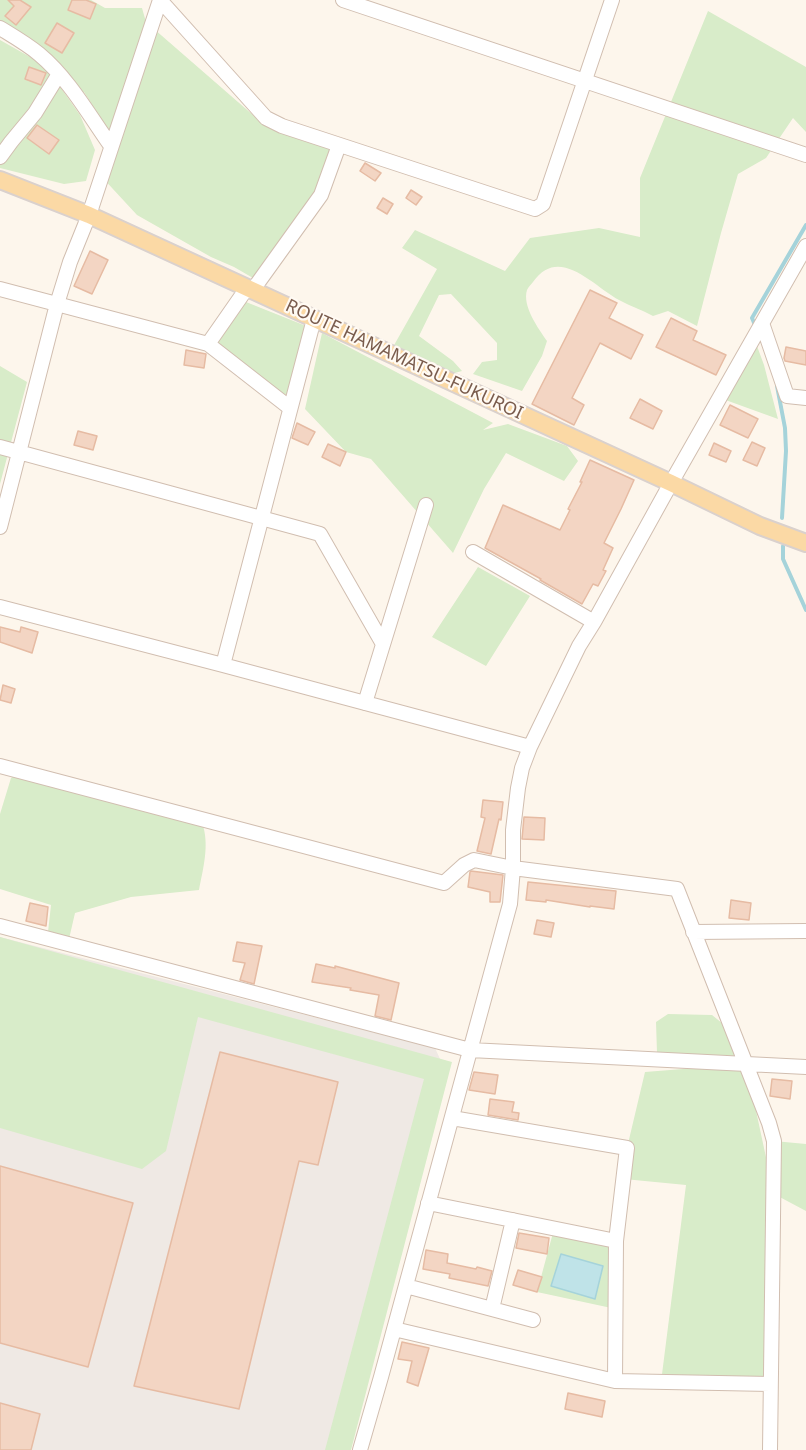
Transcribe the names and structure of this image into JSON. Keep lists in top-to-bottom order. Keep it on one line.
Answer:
{"streets":{"main road":["ROUTE HAMAMATSU-FUKUROI"]}}
